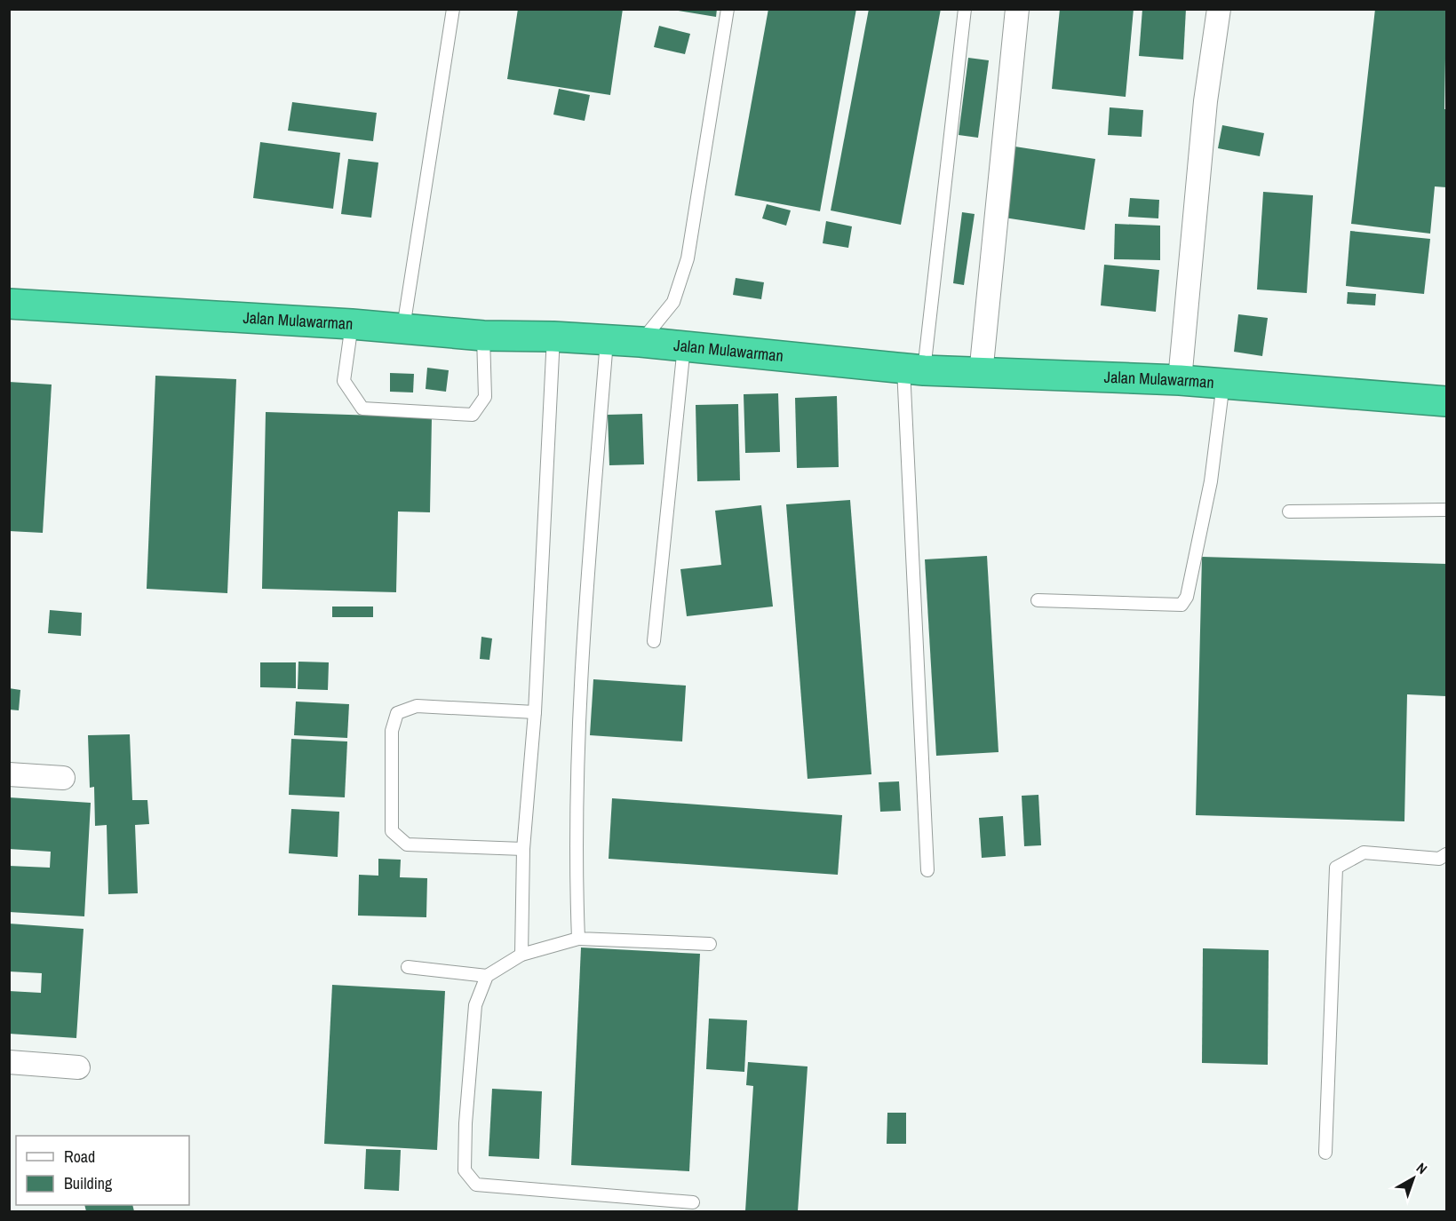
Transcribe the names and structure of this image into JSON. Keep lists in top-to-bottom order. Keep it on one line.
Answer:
{"streets":{"highway":["Jalan Mulawarman"]},"legend":["Road","Building"],"north":"top right"}
